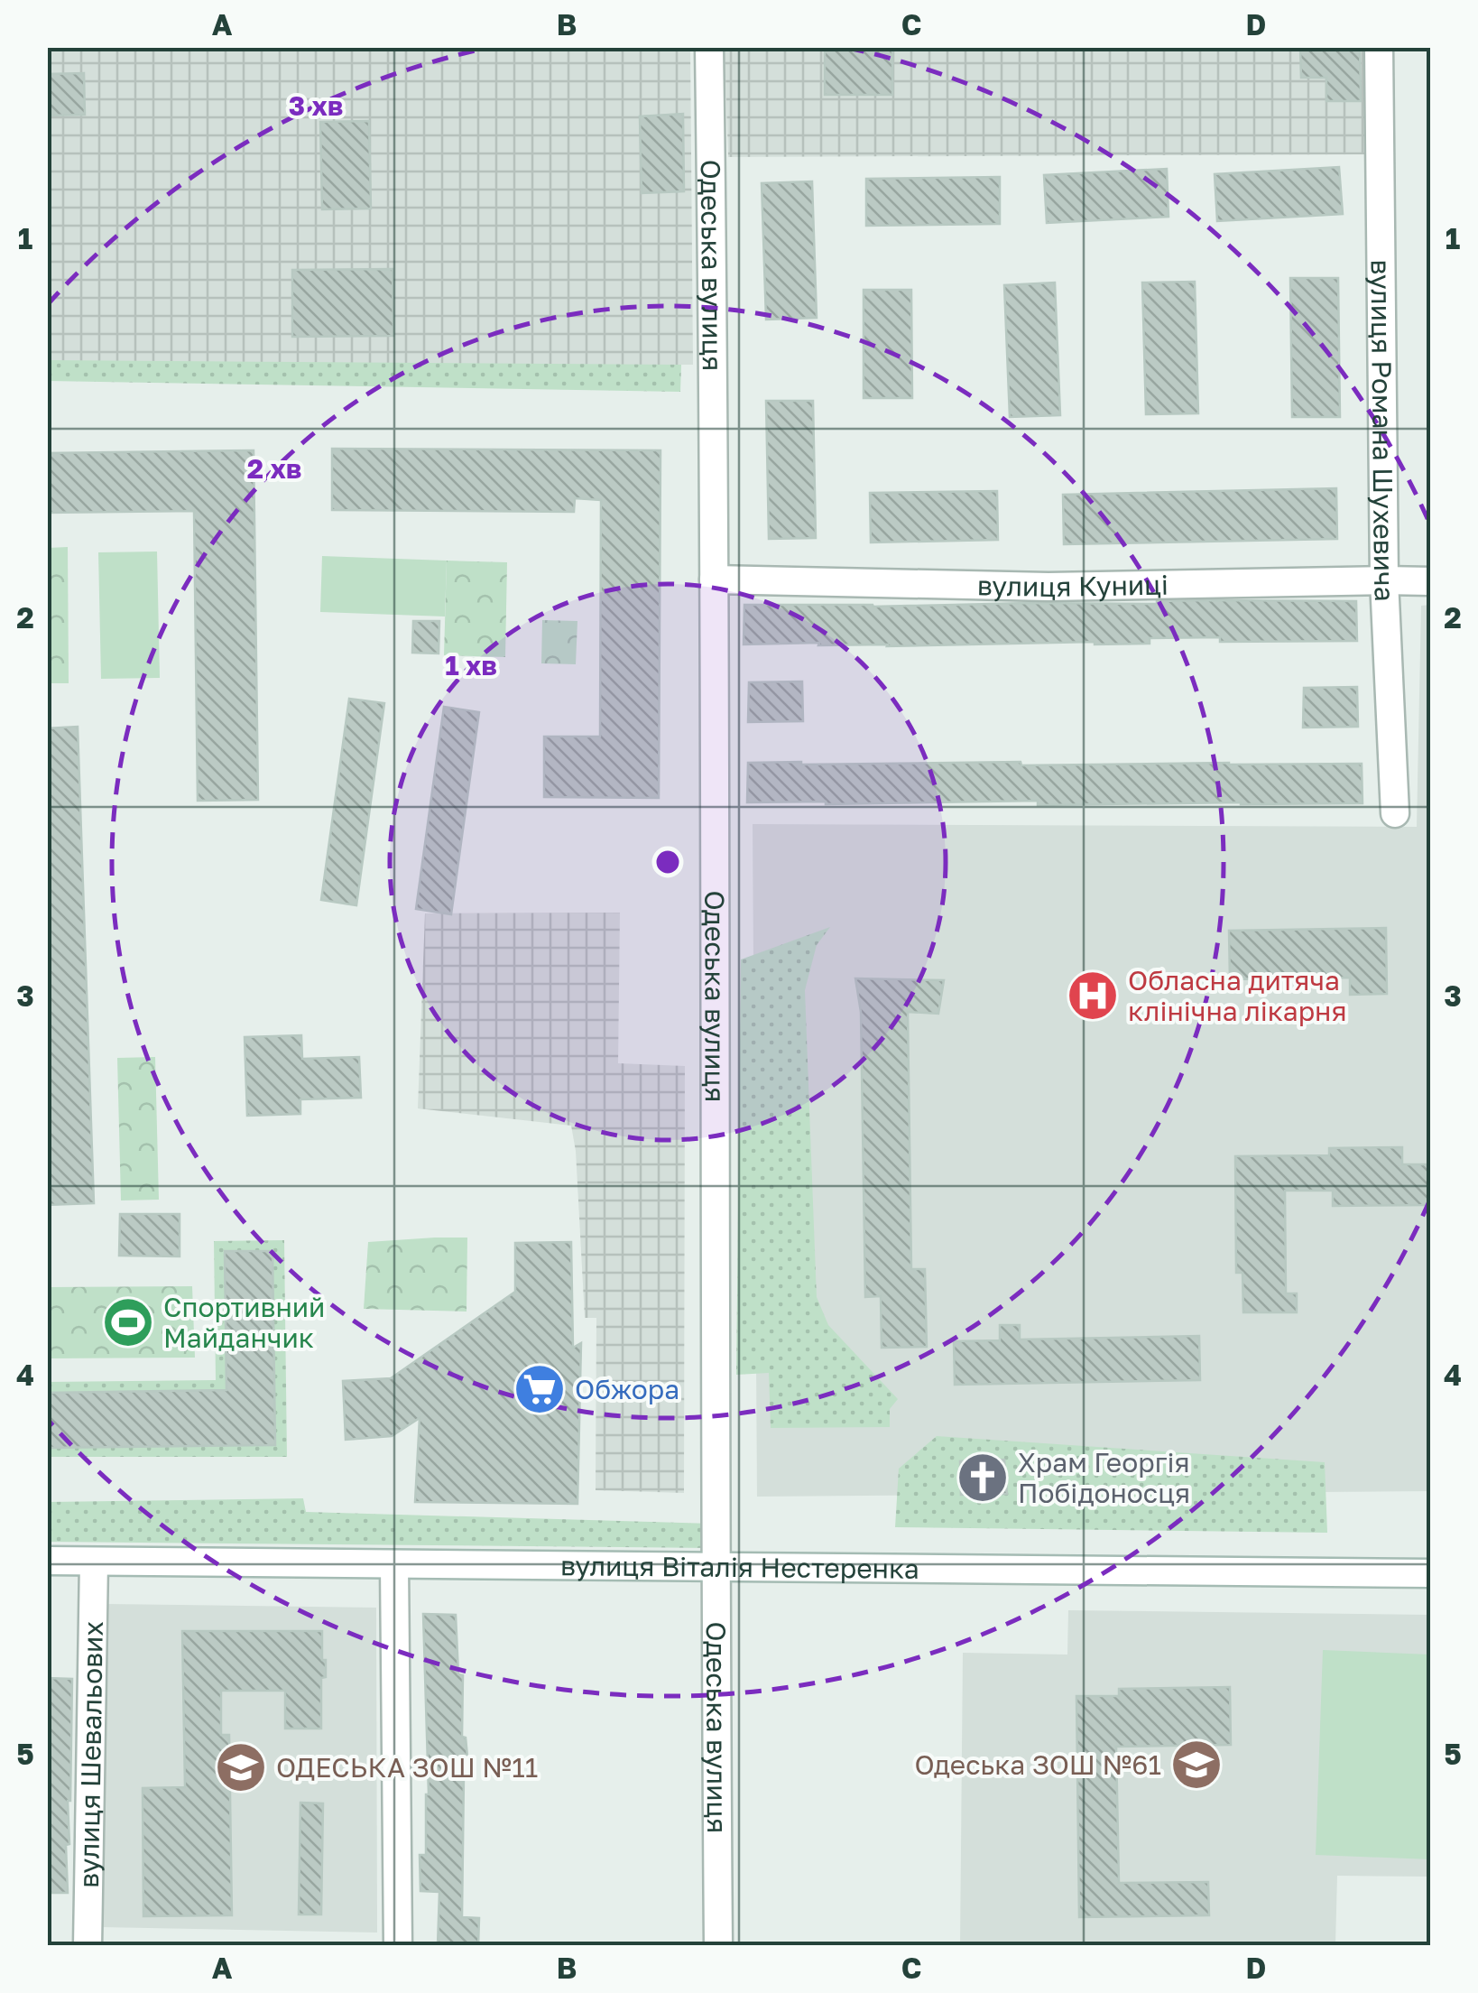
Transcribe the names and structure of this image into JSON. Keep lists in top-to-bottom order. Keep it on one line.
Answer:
{"streets":{"street":["Одеська вулиця","вулиця Романа Шухевича","вулиця Куниці","вулиця Віталія Нестеренка","вулиця Шевальових"]},"crossings":[["Одеська вулиця","вулиця Куниці"],["Одеська вулиця","вулиця Віталія Нестеренка"],["вулиця Романа Шухевича","вулиця Куниці"],["вулиця Віталія Нестеренка","вулиця Шевальових"]],"places":{"hospital":["Обласна дитяча клінічна лікарня"],"sports":["Спортивний Майданчик"],"supermarket":["Обжора"],"church":["Храм Георгія Побідоносця"],"school or university":["Одеська ЗОШ №61","ОДЕСЬКА ЗОШ №11"]},"grid":{"columns":["A","B","C","D"],"rows":["1","2","3","4","5"]},"rings":["3 хв","2 хв","1 хв"]}
